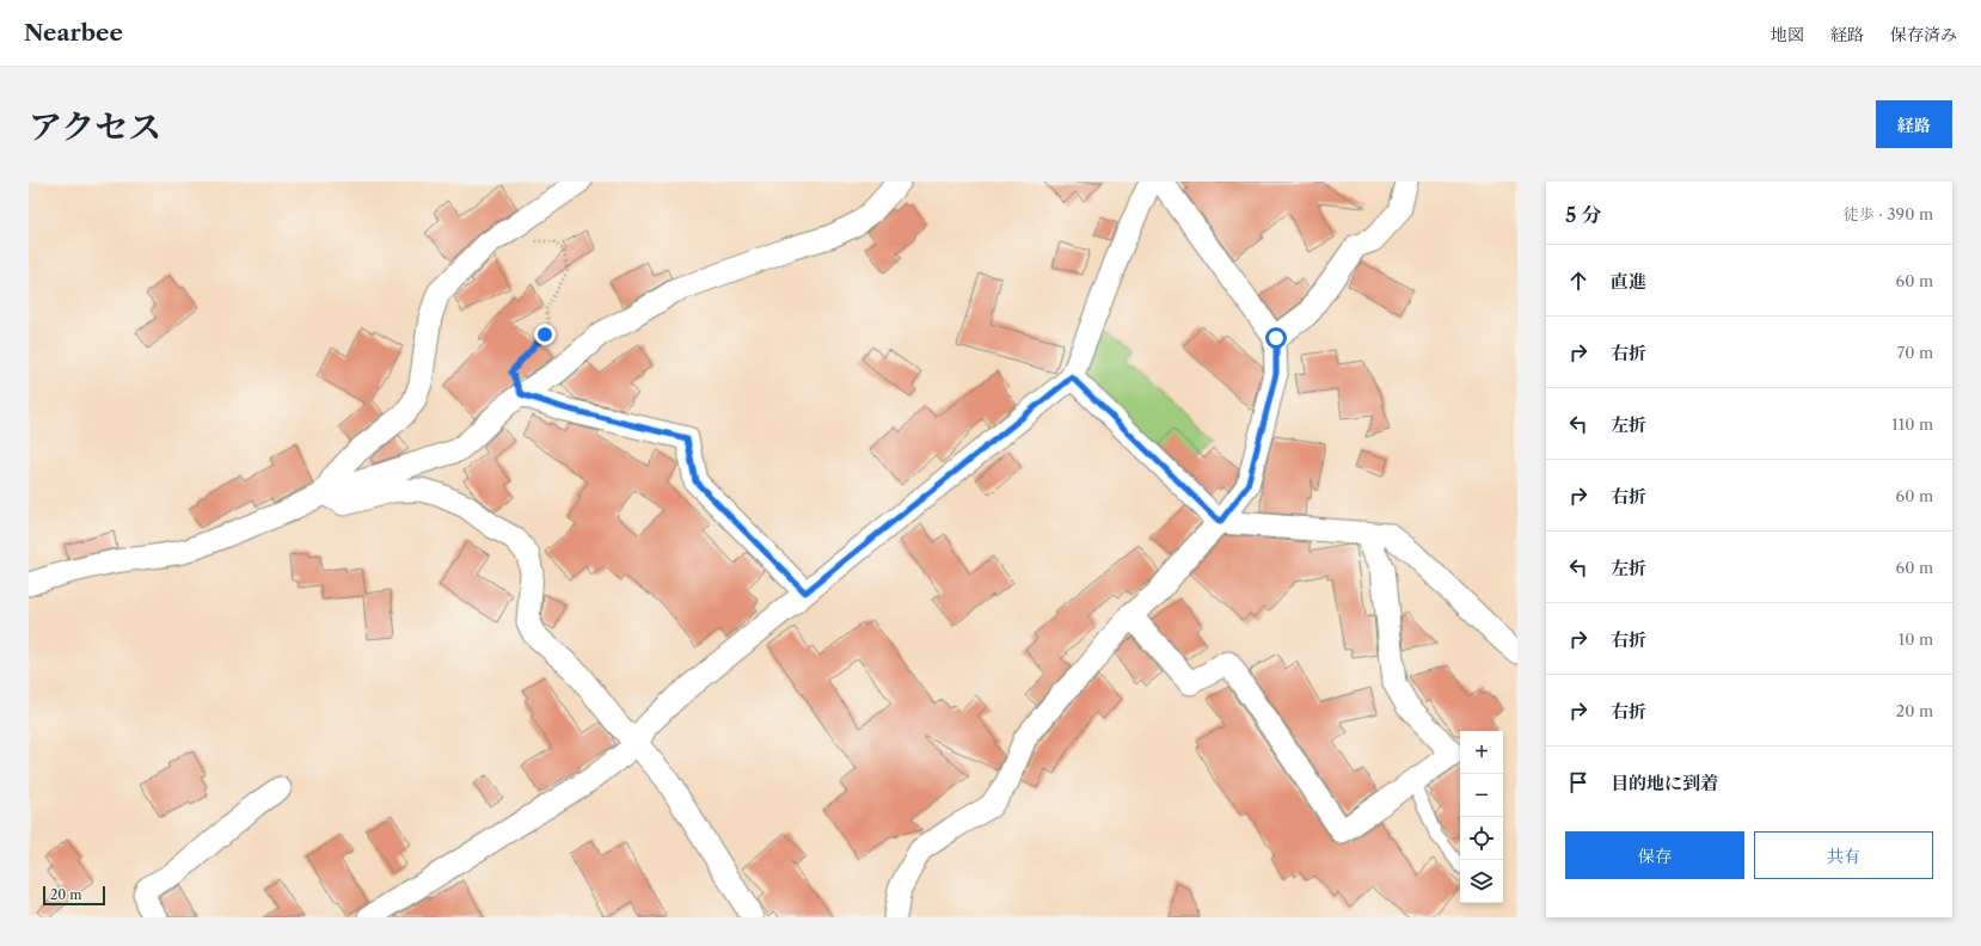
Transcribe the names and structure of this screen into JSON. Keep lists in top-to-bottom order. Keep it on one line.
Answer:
{"scale_bar":"20 m","page":{"header":"Nearbee","nav":["地図","経路","保存済み"],"title":"アクセス","buttons":["経路",["保存","共有"]],"heading":["5 分","徒歩 · 390 m"],"list":[["直進","60 m"],["右折","70 m"],["左折","110 m"],["右折","60 m"],["左折","60 m"],["右折","10 m"],["右折","20 m"],"目的地に到着"],"map_buttons":["+","−"],"scale":"20 m"}}
